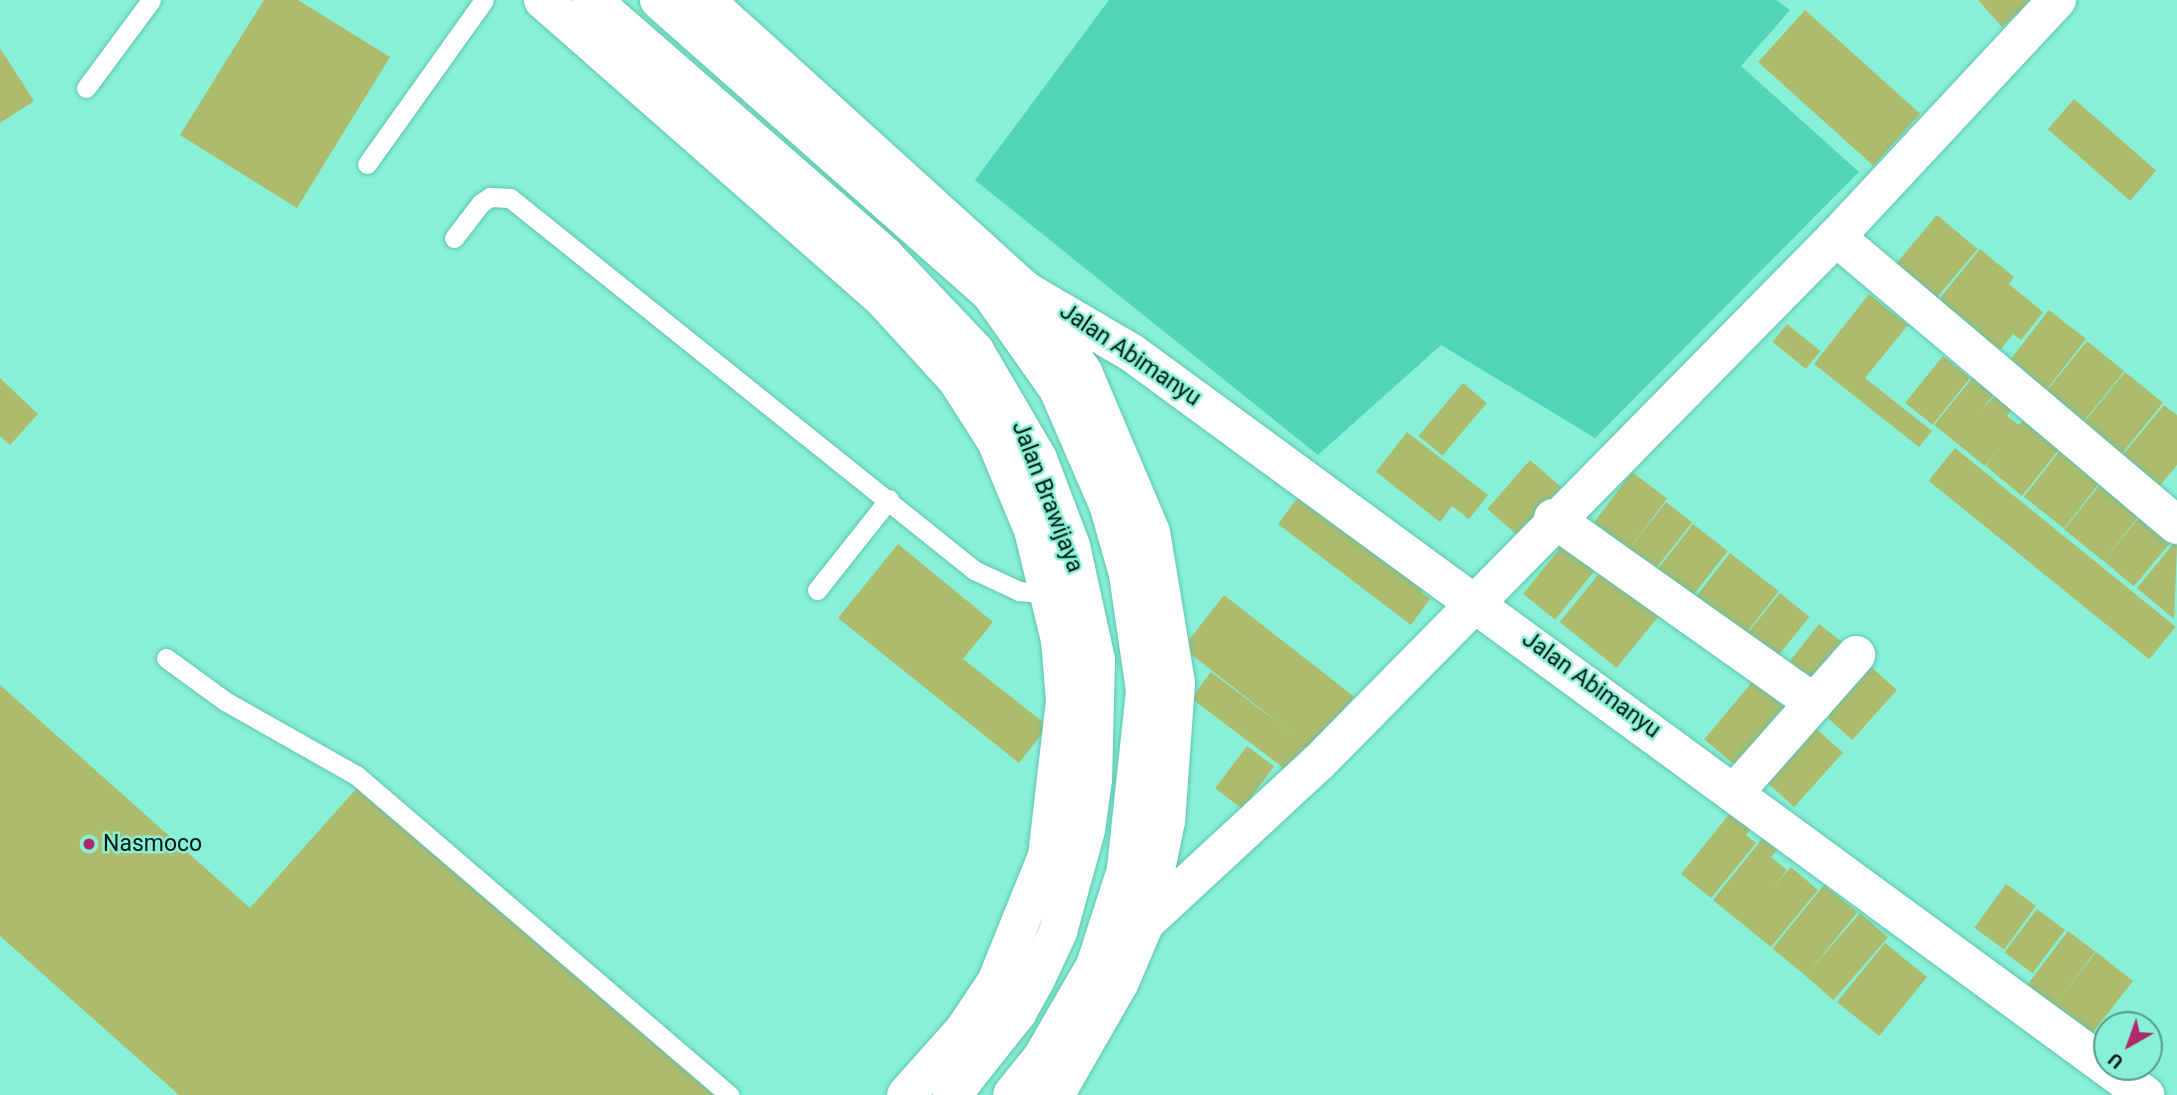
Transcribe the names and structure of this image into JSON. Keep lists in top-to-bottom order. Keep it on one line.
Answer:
{"streets":{"main road":["Jalan Abimanyu","Jalan Brawijaya"]},"places":["Nasmoco"],"north":"bottom left"}
